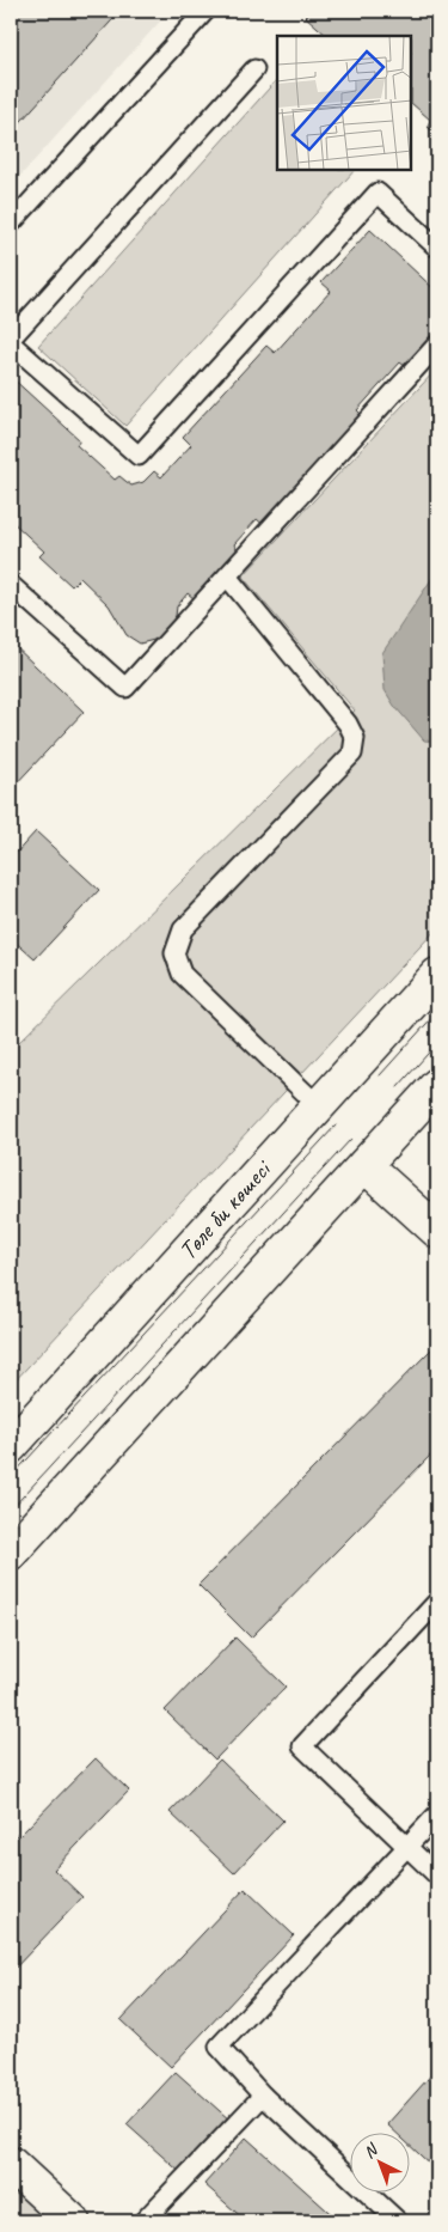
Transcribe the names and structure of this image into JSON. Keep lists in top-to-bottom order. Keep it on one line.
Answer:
{"streets":{"main road":["Төле би көшесі"]},"north":"top left"}
